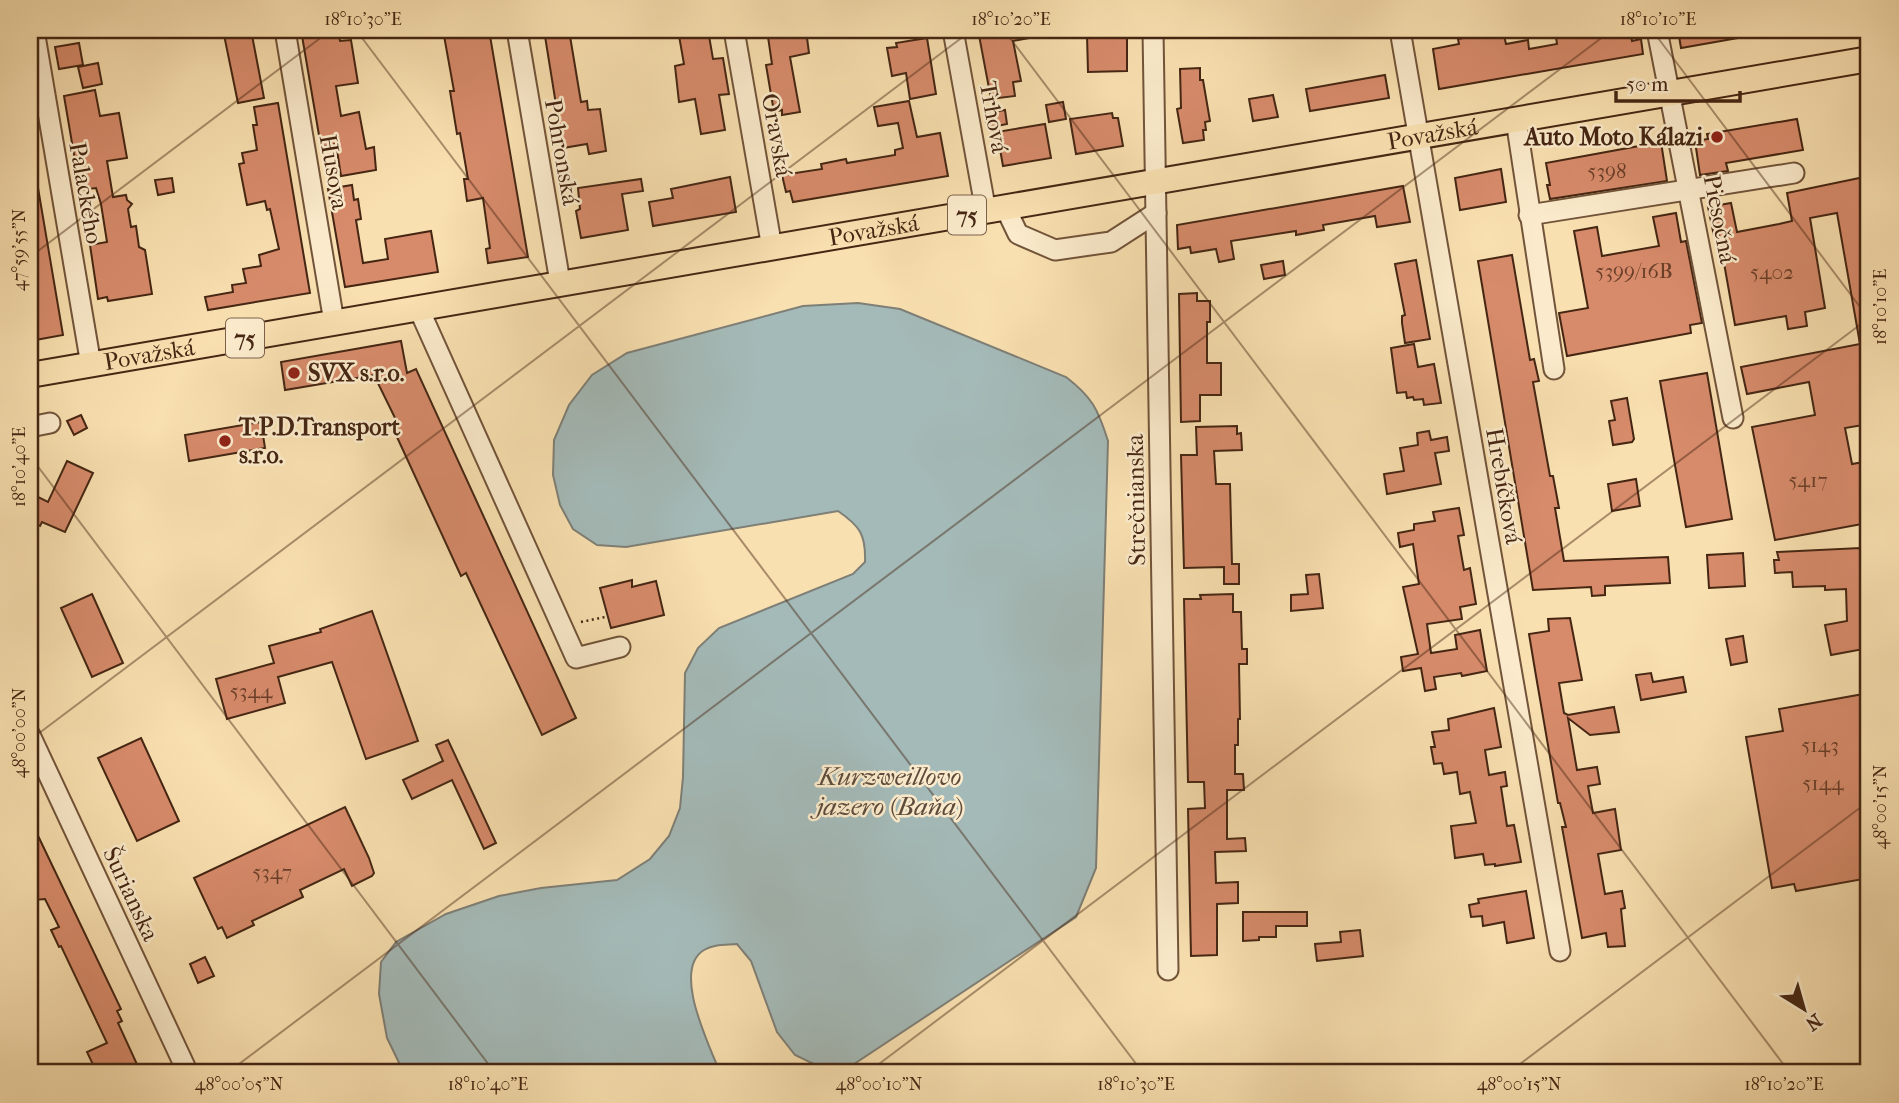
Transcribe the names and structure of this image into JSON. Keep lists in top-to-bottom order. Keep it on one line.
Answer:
{"streets":{"main road":["Považská","75"],"street":["Trhová","Oravská","Pohronská","Husova","Palackého","Piesočná","Hrebíčková","Strečnianska","Šurianska"]},"crossings":[["Trhová","Považská"],["Považská","Oravská"],["Považská","Pohronská"],["Považská","Husova"],["Považská","Palackého"],["Považská","Piesočná"],["Považská","Hrebíčková"],["Považská","Strečnianska"]],"water":["Kurzweillovo jazero (Baňa)"],"places":["Auto Moto Kálazi","SVX s.r.o.","T.P.D.Transport s.r.o."],"house_numbers":["5398","5399/16B","5402","5417","5344","5143","5144","5347"],"scale_bar":"50 m","north":"bottom right","coordinates":["18°10'30\"E","18°10'20\"E","18°10'10\"E","47°59'55\"N","18°10'40\"E","48°00'00\"N","48°00'15\"N","48°00'05\"N","48°00'10\"N"]}
